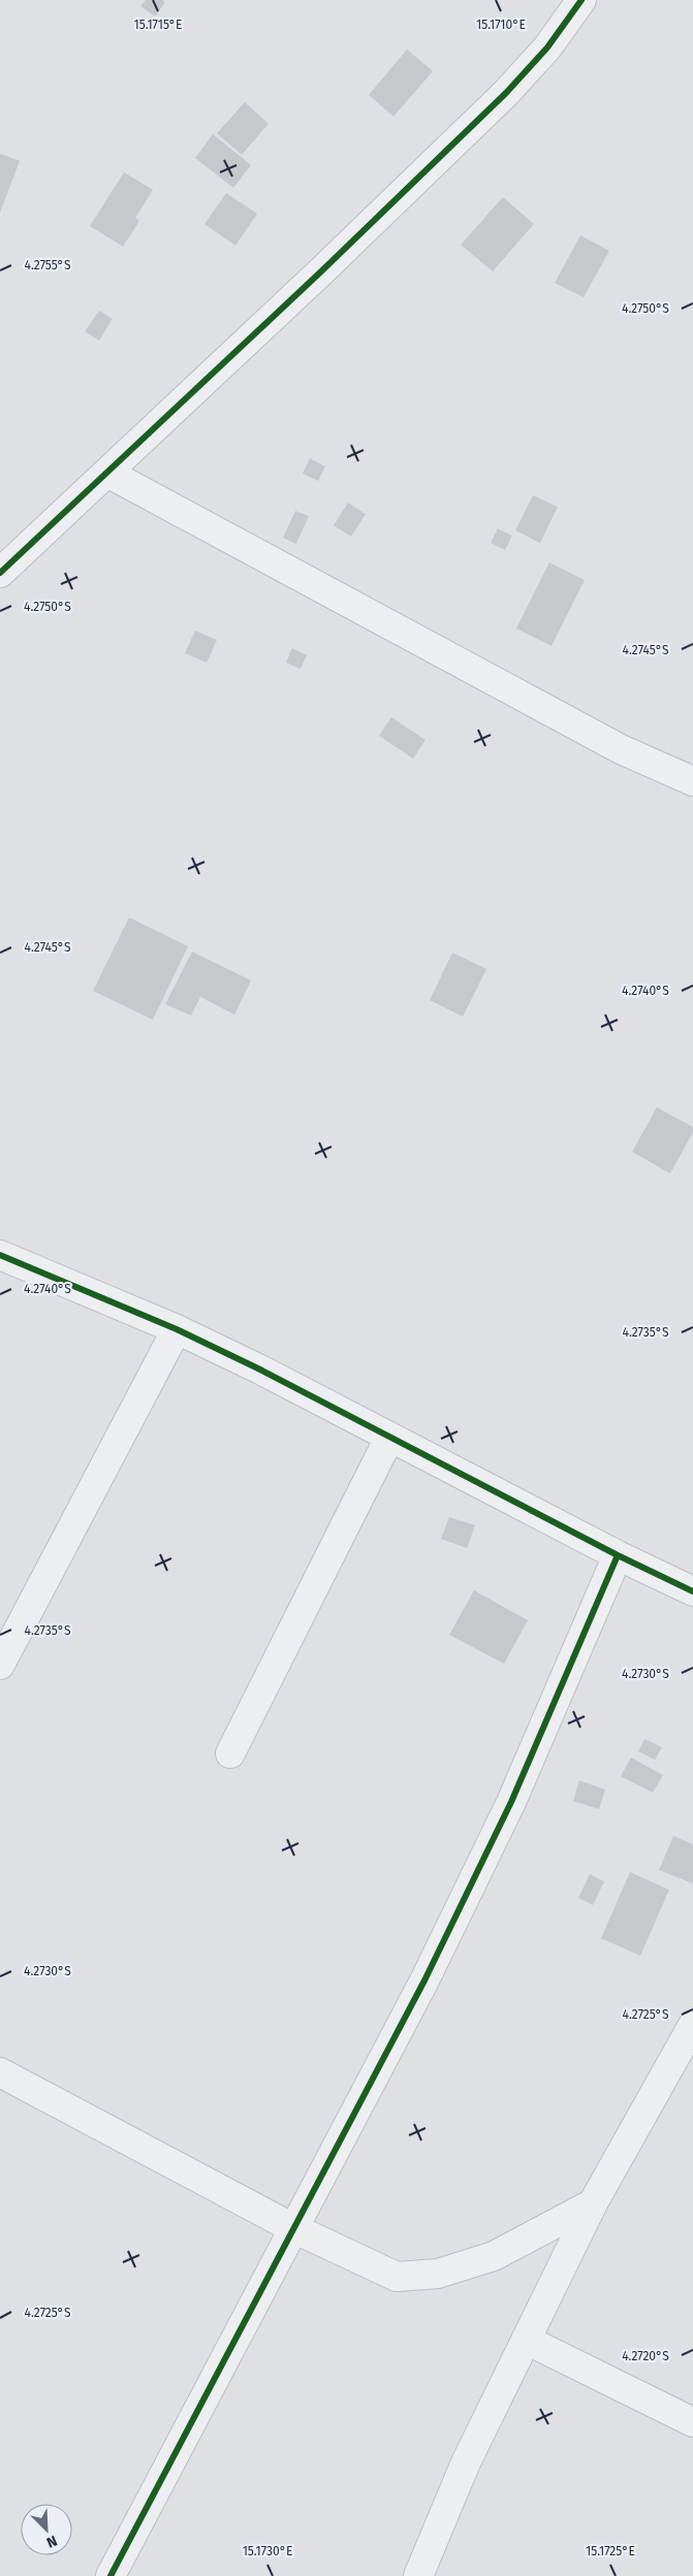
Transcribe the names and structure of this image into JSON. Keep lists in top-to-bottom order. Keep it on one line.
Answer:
{"north":"bottom right","coordinates":["15.1715°E","15.1710°E","4.2755°S","4.2750°S","4.2745°S","4.2740°S","4.2735°S","4.2730°S","4.2725°S","4.2720°S","15.1730°E","15.1725°E"]}
